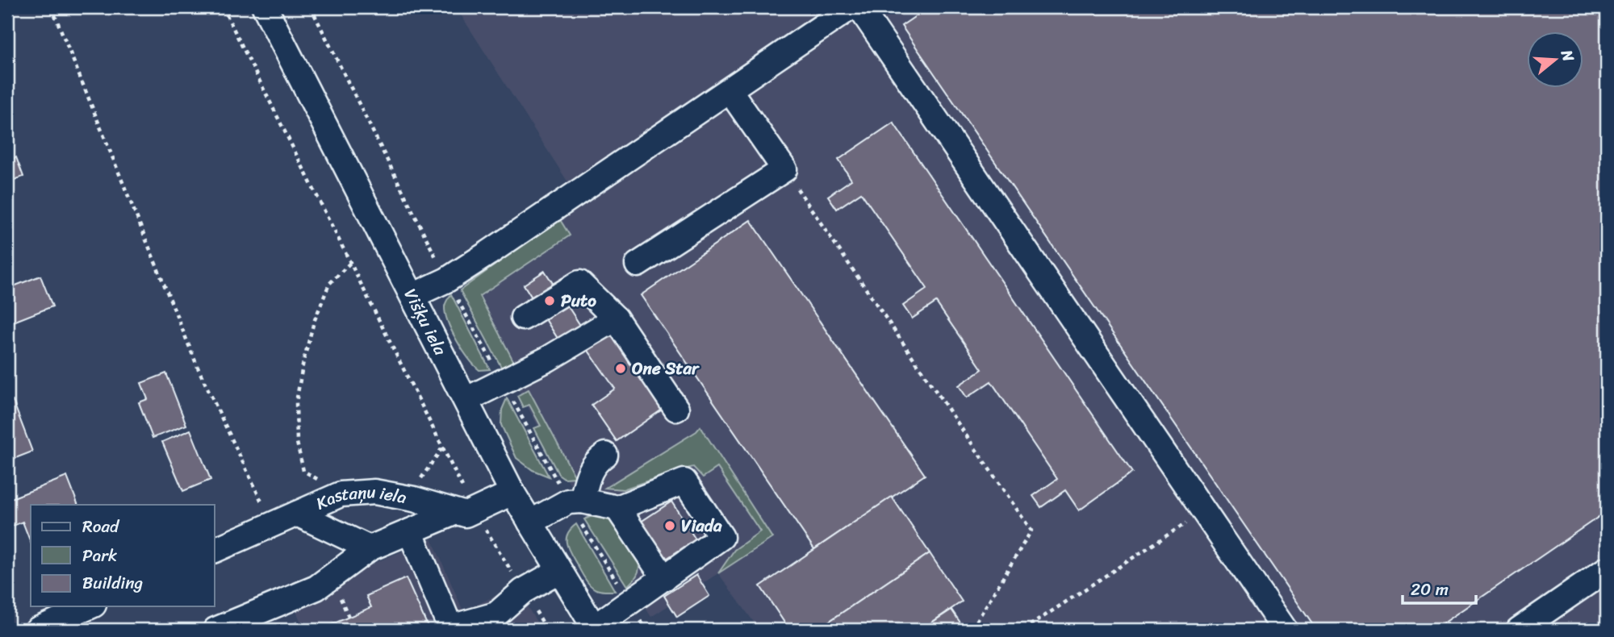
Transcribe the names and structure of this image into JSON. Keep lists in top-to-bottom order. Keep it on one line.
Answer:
{"streets":{"street":["Višķu iela","Kastaņu iela"]},"places":["Puto","One Star","Viada"],"legend":["Road","Park","Building"],"scale_bar":"20 m","north":"right"}
